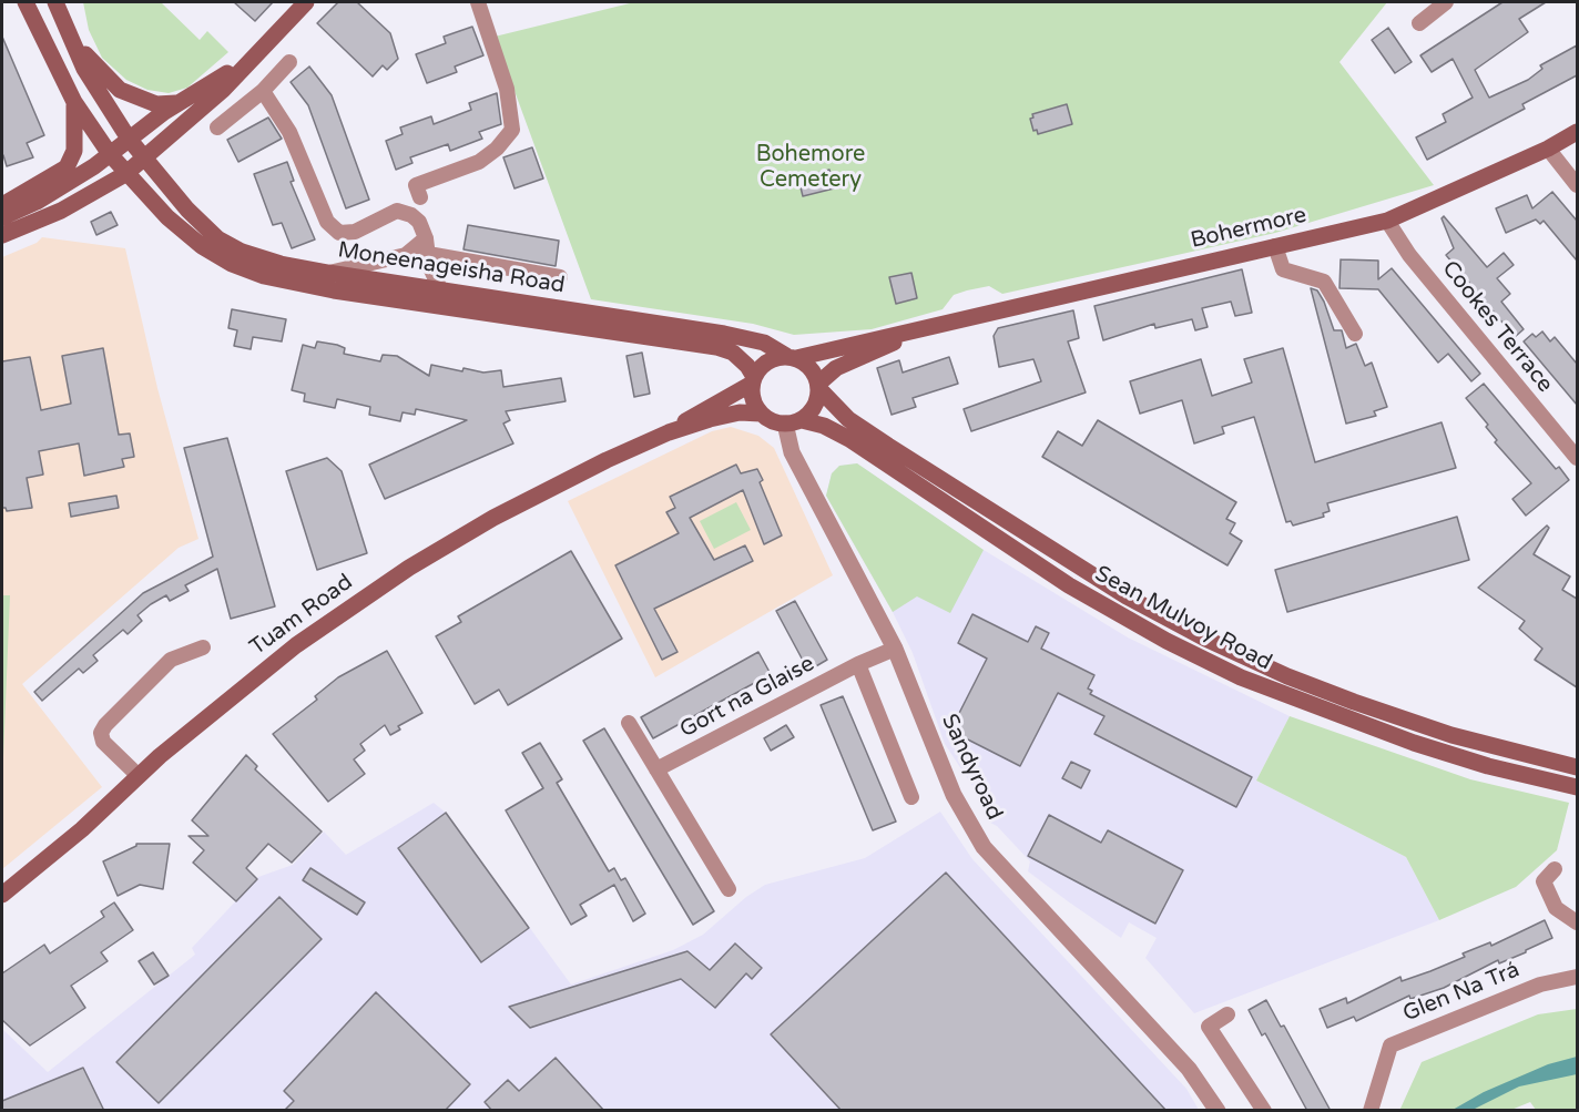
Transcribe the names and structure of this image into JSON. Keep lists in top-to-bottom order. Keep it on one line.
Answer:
{"streets":{"main road":["Bohermore","Moneenageisha Road","Tuam Road","Sean Mulvoy Road"],"street":["Cookes Terrace","Gort na Glaise","Sandyroad","Glen Na Trá"]},"crossings":[["Bohermore","Moneenageisha Road"],["Bohermore","Cookes Terrace"],["Bohermore","Tuam Road"],["Bohermore","Sean Mulvoy Road"],["Bohermore","Sandyroad"],["Moneenageisha Road","Tuam Road"],["Moneenageisha Road","Sean Mulvoy Road"],["Moneenageisha Road","Sandyroad"],["Tuam Road","Sean Mulvoy Road"],["Tuam Road","Sandyroad"],["Sean Mulvoy Road","Sandyroad"],["Gort na Glaise","Sandyroad"]],"parks":["Bohemore Cemetery"]}
